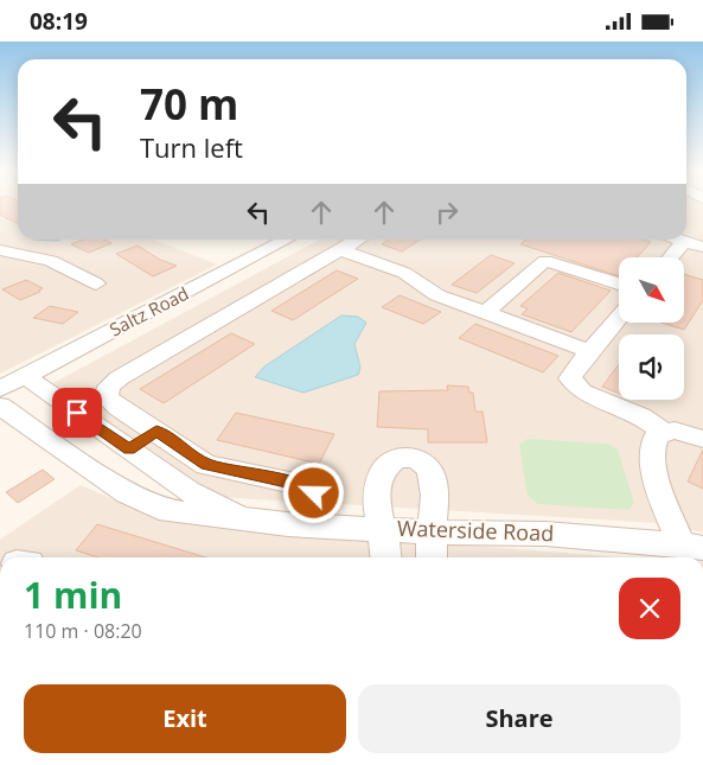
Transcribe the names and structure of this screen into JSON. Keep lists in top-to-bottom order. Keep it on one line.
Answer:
{"streets":{"street":["Saltz Road","Waterside Road"]},"crossings":[["Saltz Road","Waterside Road"]],"north":"bottom right","page":{"status":"08:19","turn":["70 m","Turn left"],"heading":["1 min","110 m · 08:20"],"buttons":["Exit","Share"]}}
